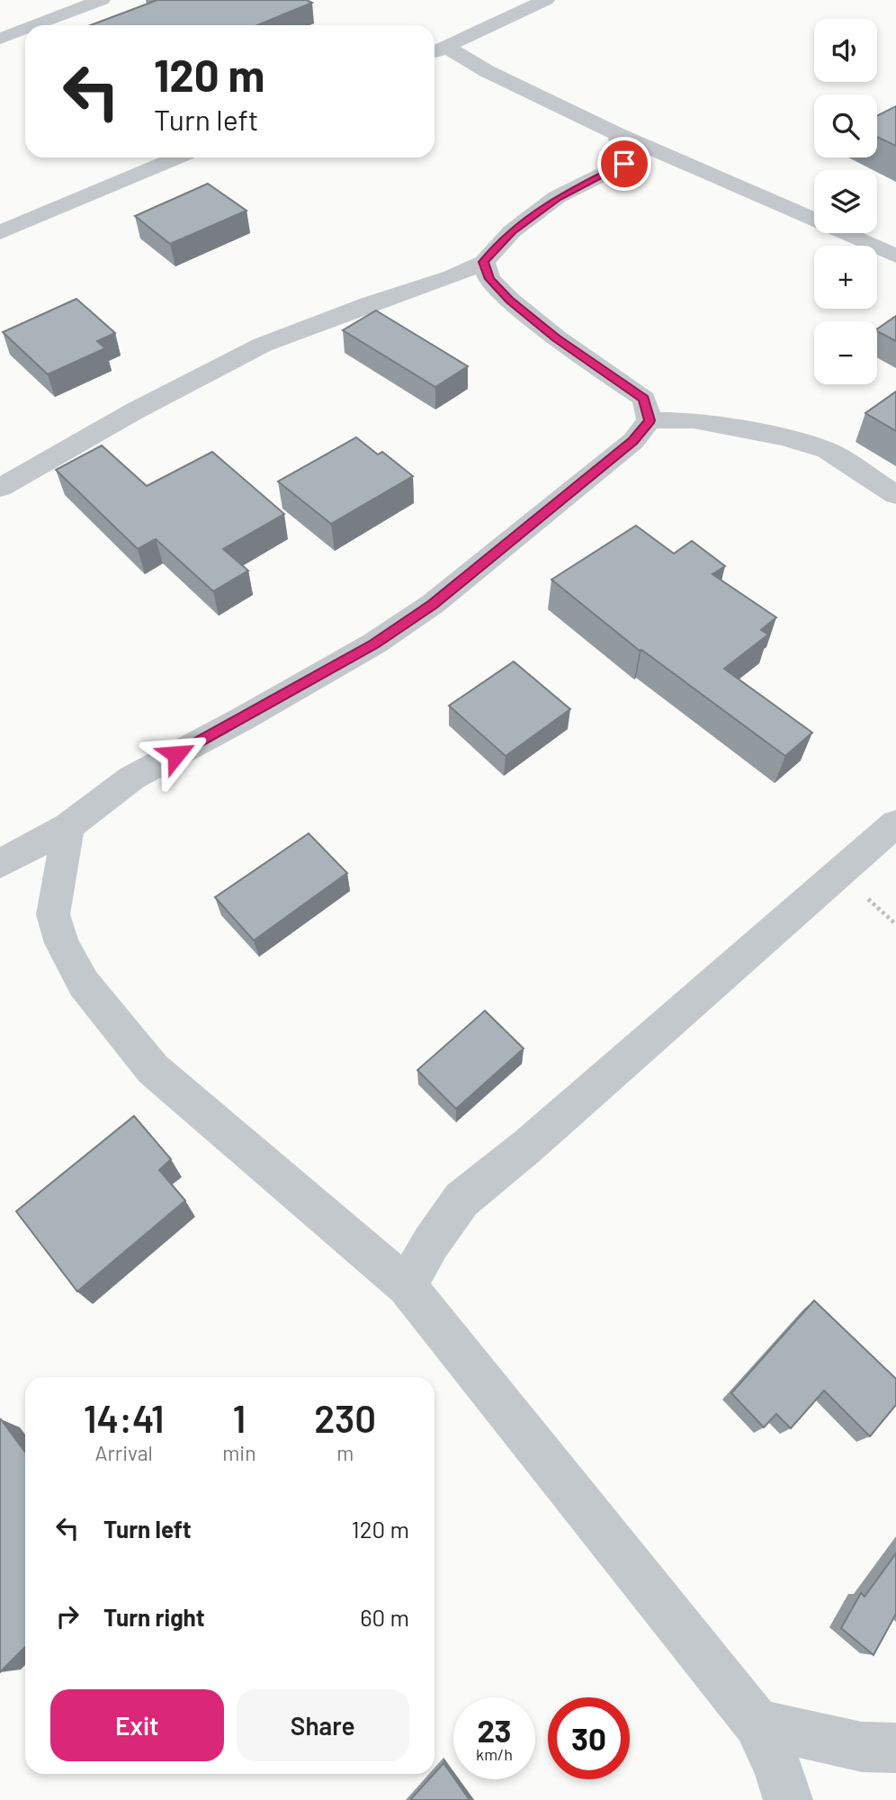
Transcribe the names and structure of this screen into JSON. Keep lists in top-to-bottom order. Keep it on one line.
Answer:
{"page":{"map_buttons":["+","−"],"turn":["120 m","Turn left"],"eta":["14:41","Arrival","1","min","230","m"],"list":[{"name":"Turn left","value":"120 m"},{"name":"Turn right","value":"60 m"}],"buttons":["Exit","Share"],"speed":"23 km/h","limit":"30"}}
